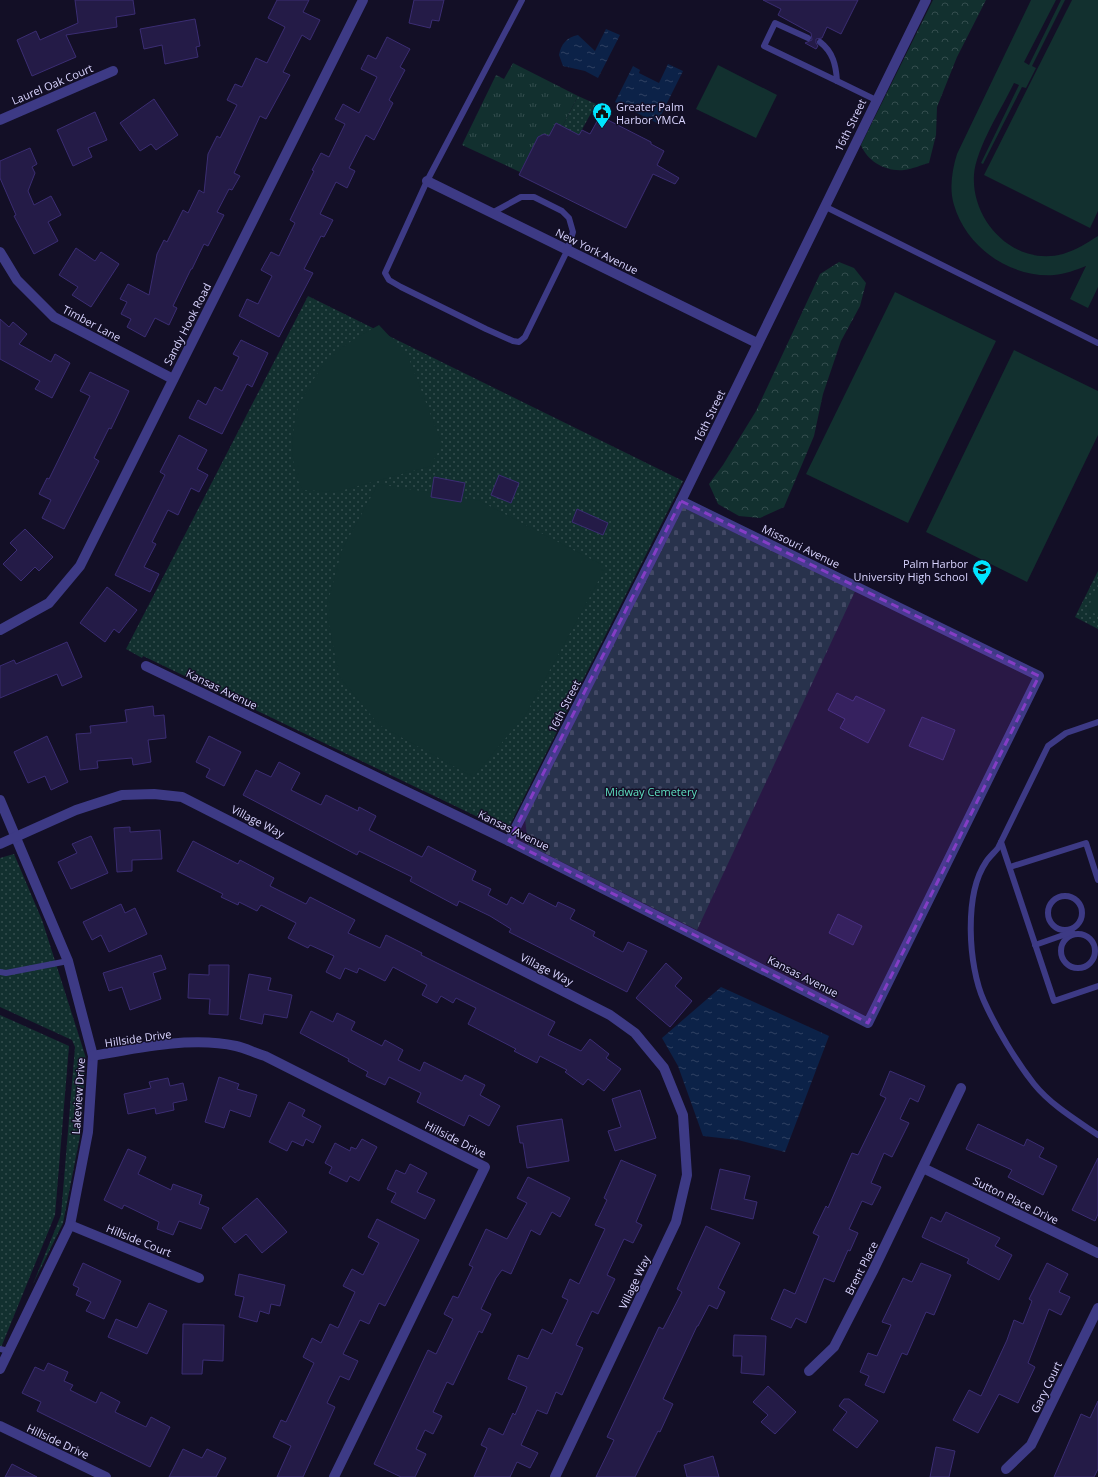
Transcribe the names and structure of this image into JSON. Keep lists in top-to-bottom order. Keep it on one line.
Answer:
{"streets":{"street":["Laurel Oak Court","16th Street","New York Avenue","Timber Lane","Sandy Hook Road","Missouri Avenue","Kansas Avenue","Village Way","Hillside Drive","Lakeview Drive","Sutton Place Drive","Hillside Court","Brent Place","Gary Court"]},"crossings":[["16th Street","New York Avenue"],["16th Street","Missouri Avenue"],["16th Street","Kansas Avenue"],["Timber Lane","Sandy Hook Road"],["Missouri Avenue","Kansas Avenue"],["Village Way","Lakeview Drive"],["Hillside Drive","Lakeview Drive"],["Lakeview Drive","Hillside Court"],["Sutton Place Drive","Brent Place"]],"parks":["Midway Cemetery"],"places":{"public building":["Greater Palm Harbor YMCA"],"school or university":["Palm Harbor University High School"]}}
